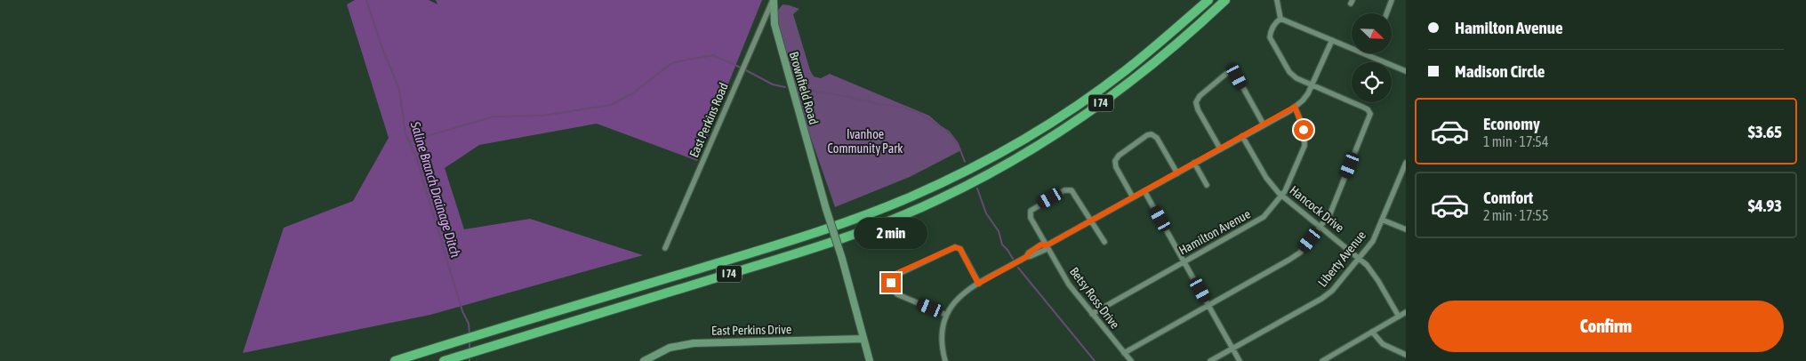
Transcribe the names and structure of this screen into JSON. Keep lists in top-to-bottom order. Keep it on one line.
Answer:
{"streets":{"highway":["I 74"],"street":["Brownfield Road","East Perkins Road","Hancock Drive","Hamilton Avenue","Liberty Avenue","Betsy Ross Drive","East Perkins Drive"]},"crossings":[["Brownfield Road","East Perkins Road"],["Brownfield Road","East Perkins Drive"],["Hancock Drive","Hamilton Avenue"],["Hancock Drive","Liberty Avenue"],["Hamilton Avenue","Betsy Ross Drive"]],"water":["Saline Branch Drainage Ditch"],"parks":["Ivanhoe Community Park"],"north":"bottom right","page":{"banner":["Hamilton Avenue","Madison Circle"],"list":[{"name":"Economy","note":"1 min · 17:54","value":"$3.65"},{"name":"Comfort","note":"2 min · 17:55","value":"$4.93"}],"bubble":"2 min","buttons":"Confirm"}}
